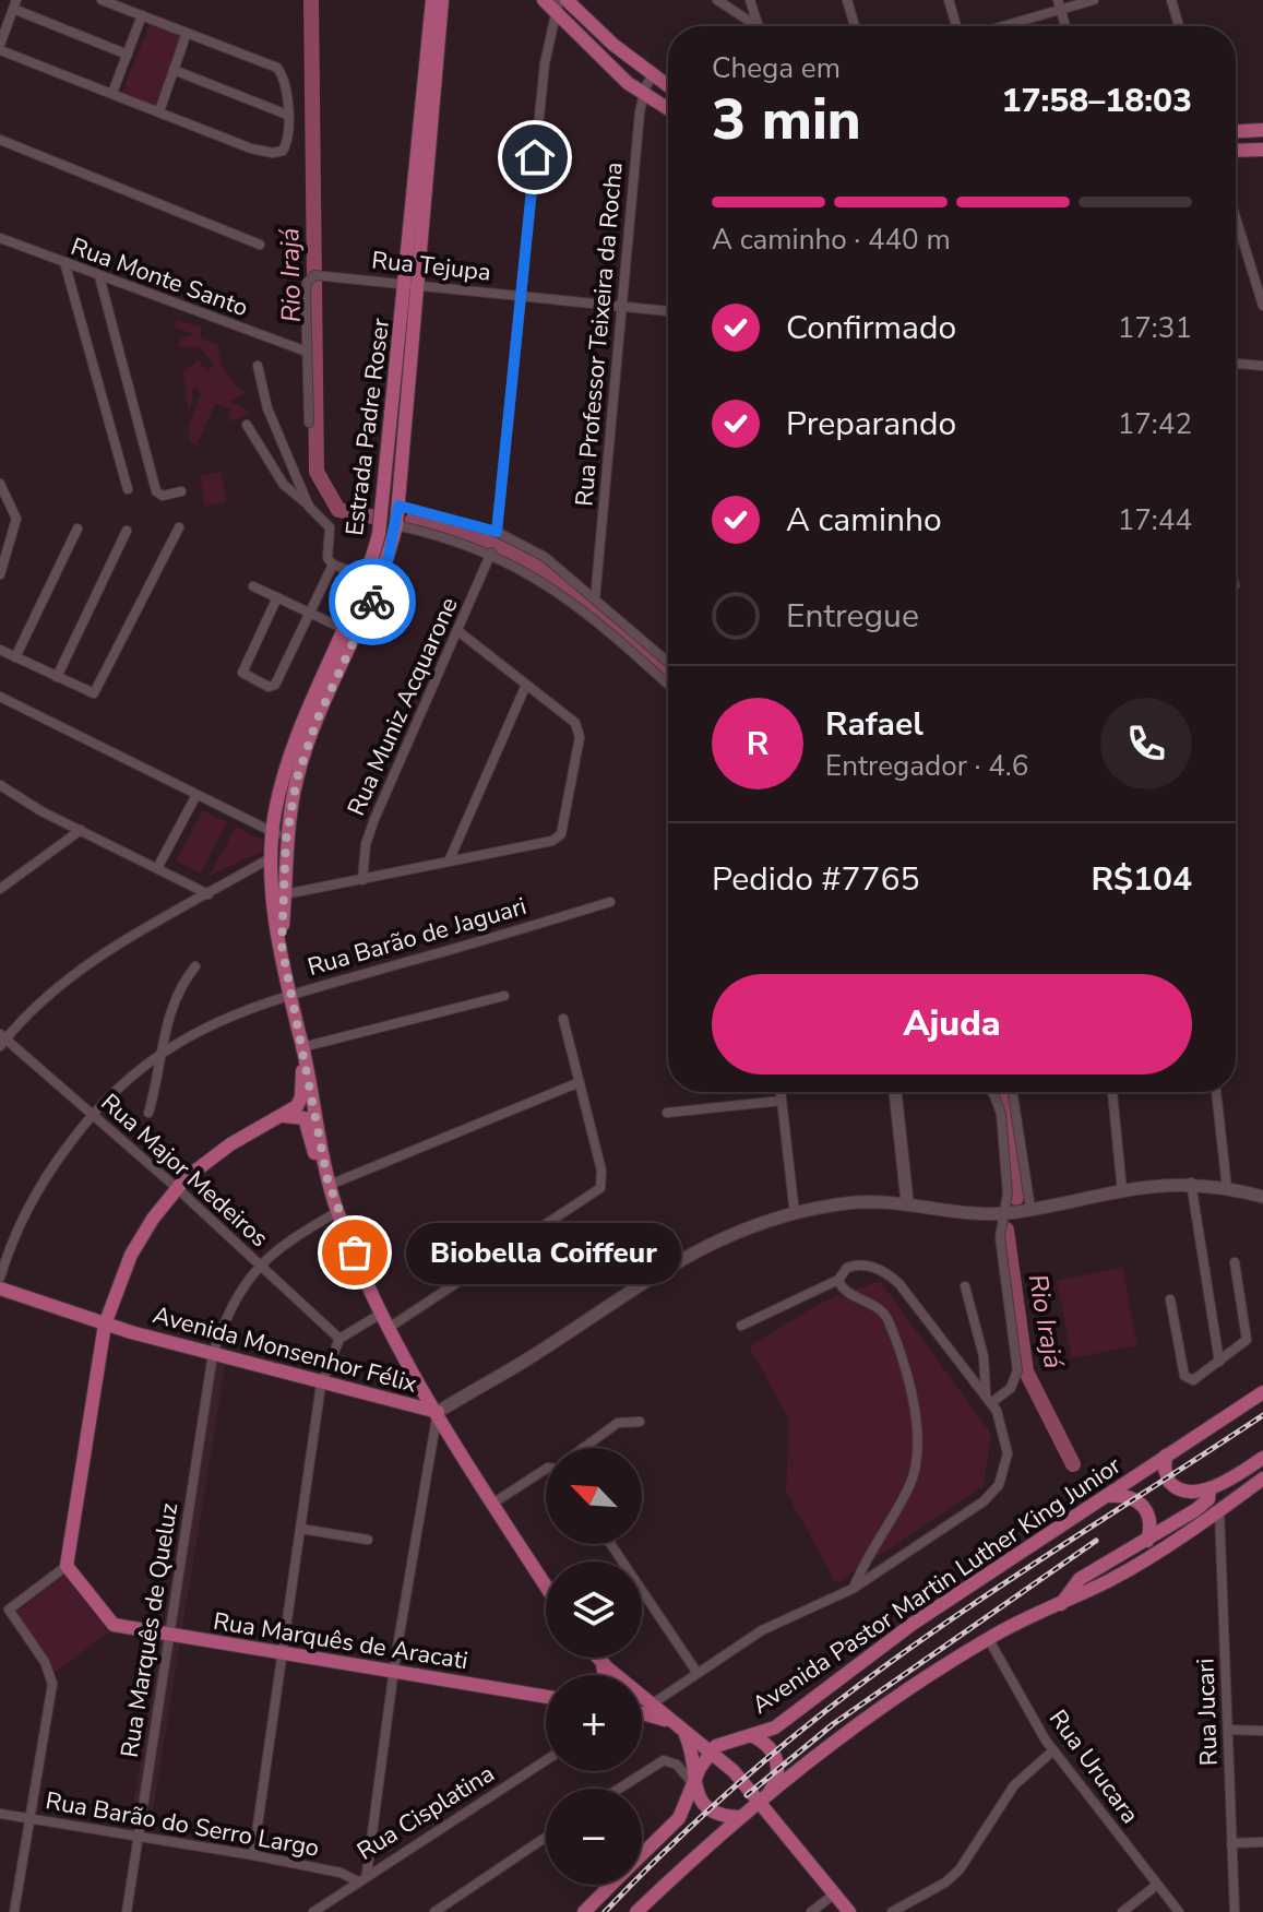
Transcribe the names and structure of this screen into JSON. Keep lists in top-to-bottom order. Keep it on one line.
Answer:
{"streets":{"main road":["Estrada Padre Roser","Avenida Monsenhor Félix","Avenida Pastor Martin Luther King Junior","Rua Marquês de Aracati"],"street":["Rua Tejupa","Rua Monte Santo","Rua Professor Teixeira da Rocha","Rua Muniz Acquarone","Rua Barão de Jaguari","Rua Major Medeiros","Rua Marquês de Queluz","Rua Jucari","Rua Urucara","Rua Cisplatina","Rua Barão do Serro Largo"]},"crossings":[["Rua Tejupa","Rua Monte Santo"],["Rua Tejupa","Rua Professor Teixeira da Rocha"],["Rua Tejupa","Estrada Padre Roser"],["Estrada Padre Roser","Rua Barão de Jaguari"],["Estrada Padre Roser","Avenida Monsenhor Félix"],["Rua Barão de Jaguari","Rua Major Medeiros"],["Rua Major Medeiros","Rua Marquês de Queluz"],["Avenida Monsenhor Félix","Rua Marquês de Queluz"],["Rua Marquês de Queluz","Rua Marquês de Aracati"],["Rua Marquês de Queluz","Rua Barão do Serro Largo"],["Rua Cisplatina","Rua Barão do Serro Largo"]],"water":["Rio Irajá"],"places":["Biobella Coiffeur"],"north":"top left","page":{"heading":["3 min","Chega em","17:58–18:03"],"panel":["Rafael","Entregador · 4.6","Pedido #7765","R$104"],"bar":"A caminho · 440 m","list":[["Confirmado","17:31"],["Preparando","17:42"],["A caminho","17:44"],"Entregue"],"round":"R","buttons":"Ajuda","bubble":"Biobella Coiffeur","map_buttons":["+","−"]}}
